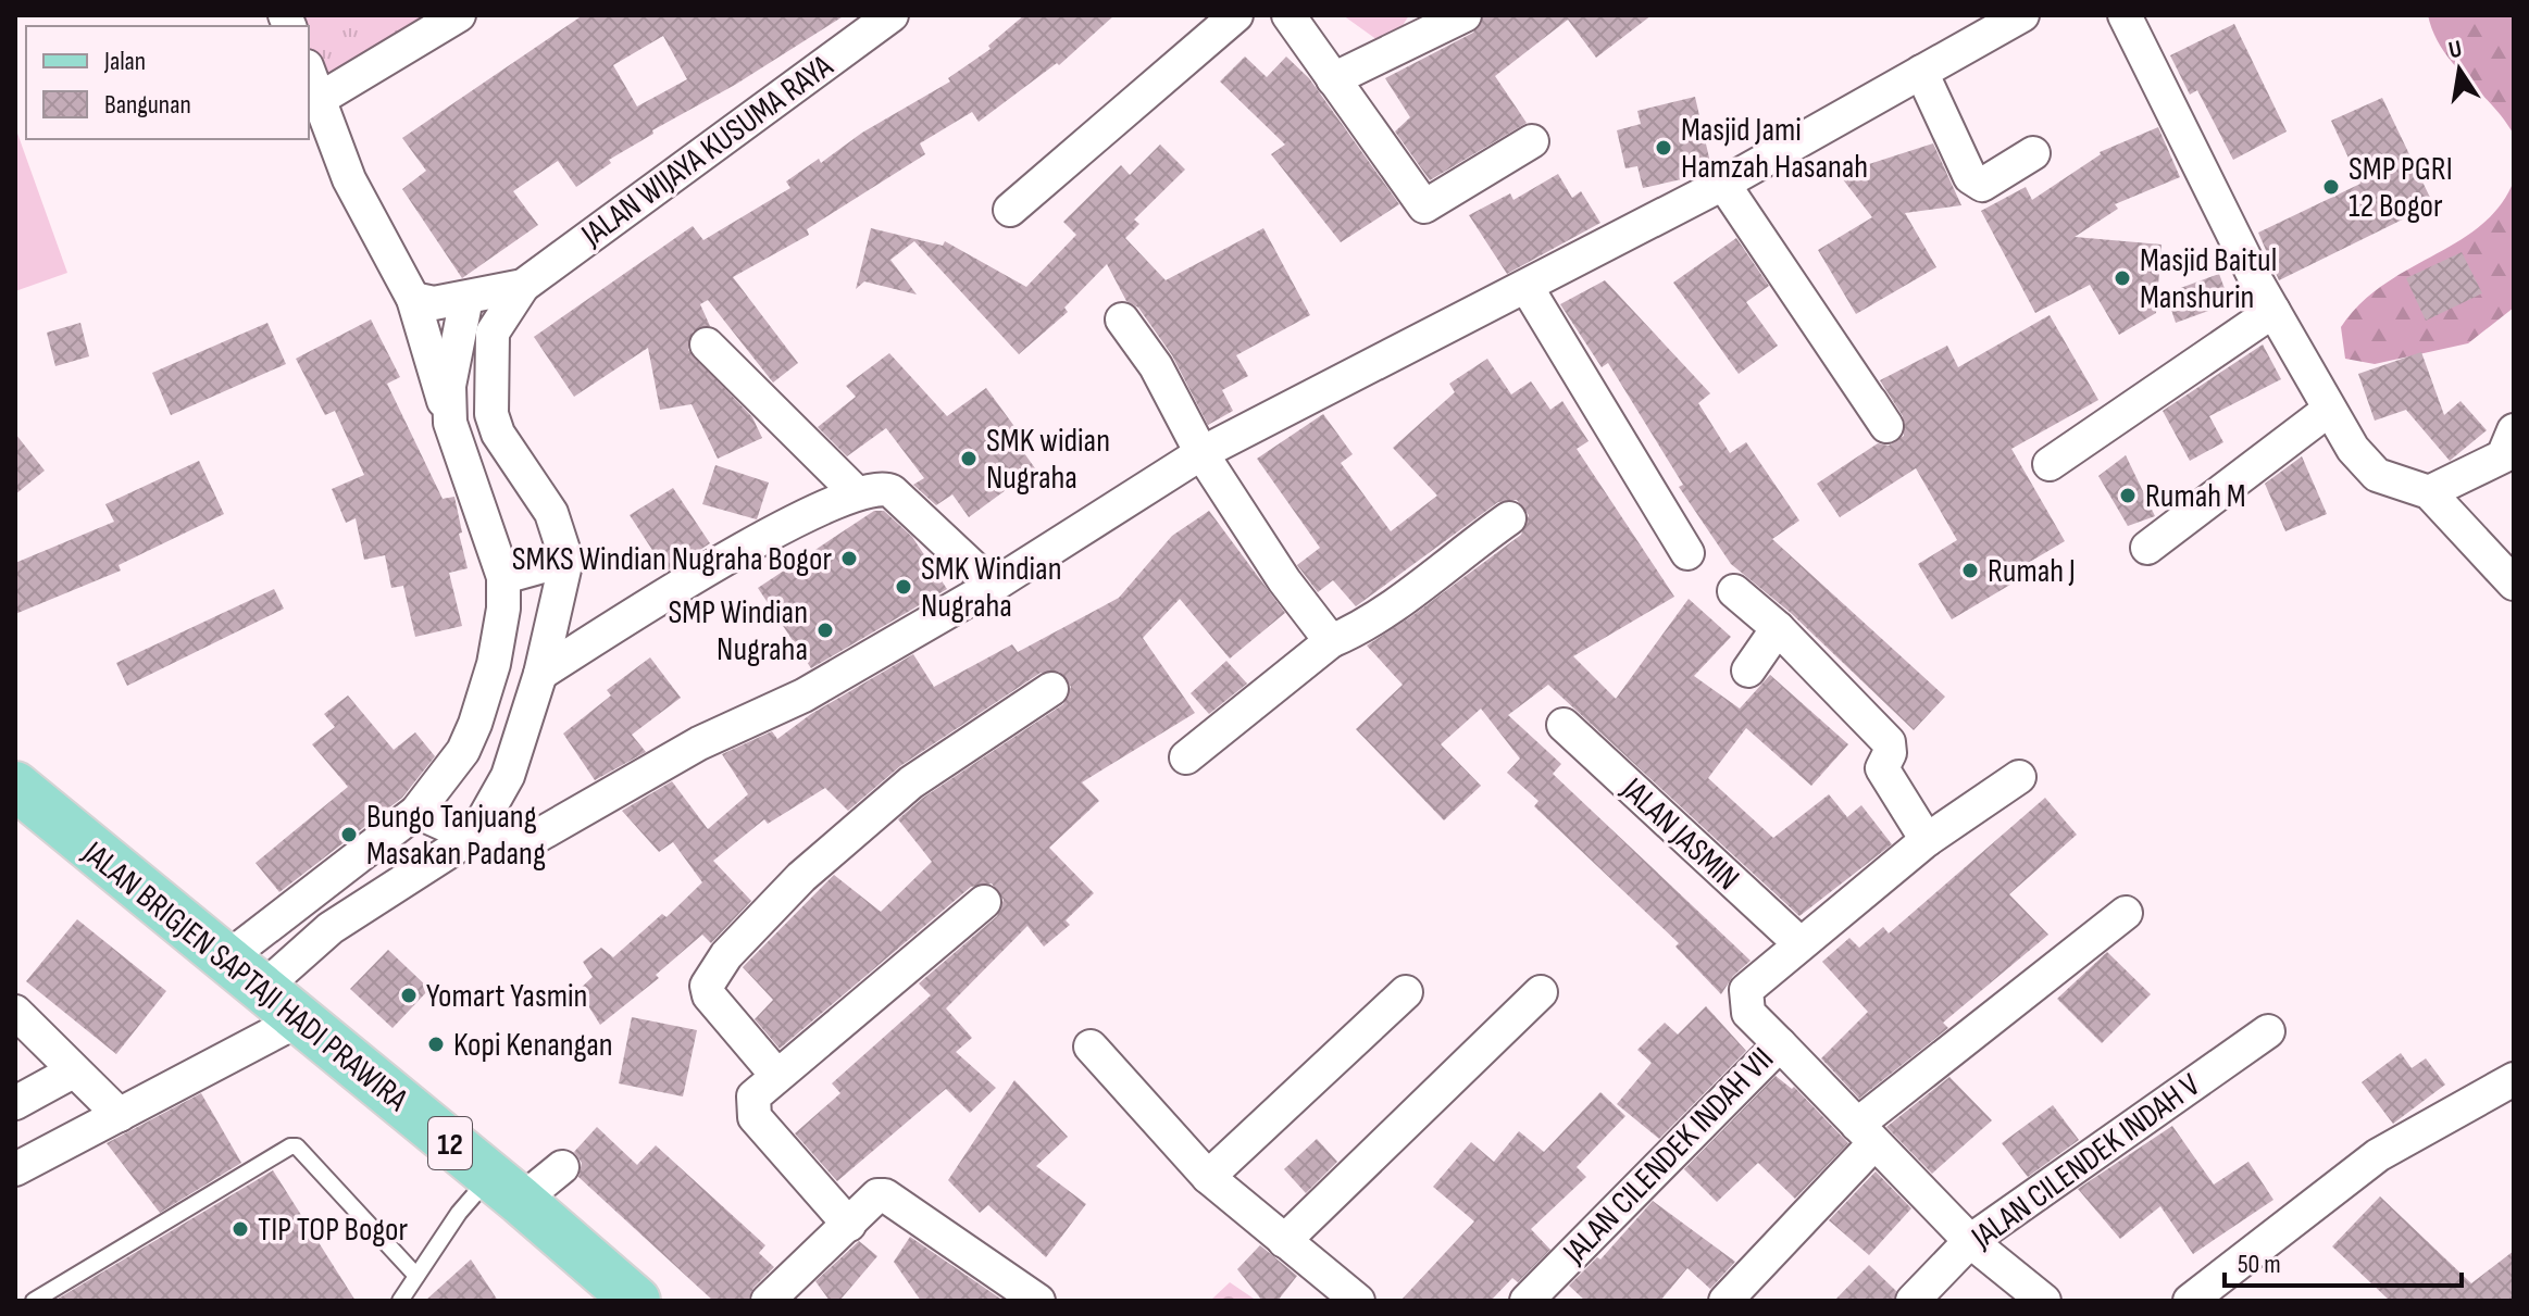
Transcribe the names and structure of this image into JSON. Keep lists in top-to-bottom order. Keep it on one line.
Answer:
{"streets":{"main road":["JALAN BRIGJEN SAPTAJI HADI PRAWIRA","12"],"street":["JALAN WIJAYA KUSUMA RAYA","JALAN JASMIN","JALAN CILENDEK INDAH VII","JALAN CILENDEK INDAH V"]},"crossings":[["JALAN JASMIN","JALAN CILENDEK INDAH VII"]],"places":["Masjid Jami Hamzah Hasanah","SMP PGRI 12 Bogor","Masjid Baitul Manshurin","SMK widian Nugraha","Rumah M","SMKS Windian Nugraha Bogor","Rumah J","SMK Windian Nugraha","SMP Windian Nugraha","Bungo Tanjuang Masakan Padang","Yomart Yasmin","Kopi Kenangan","TIP TOP Bogor"],"legend":["Jalan","Bangunan"],"scale_bar":"50 m","north":"top"}
